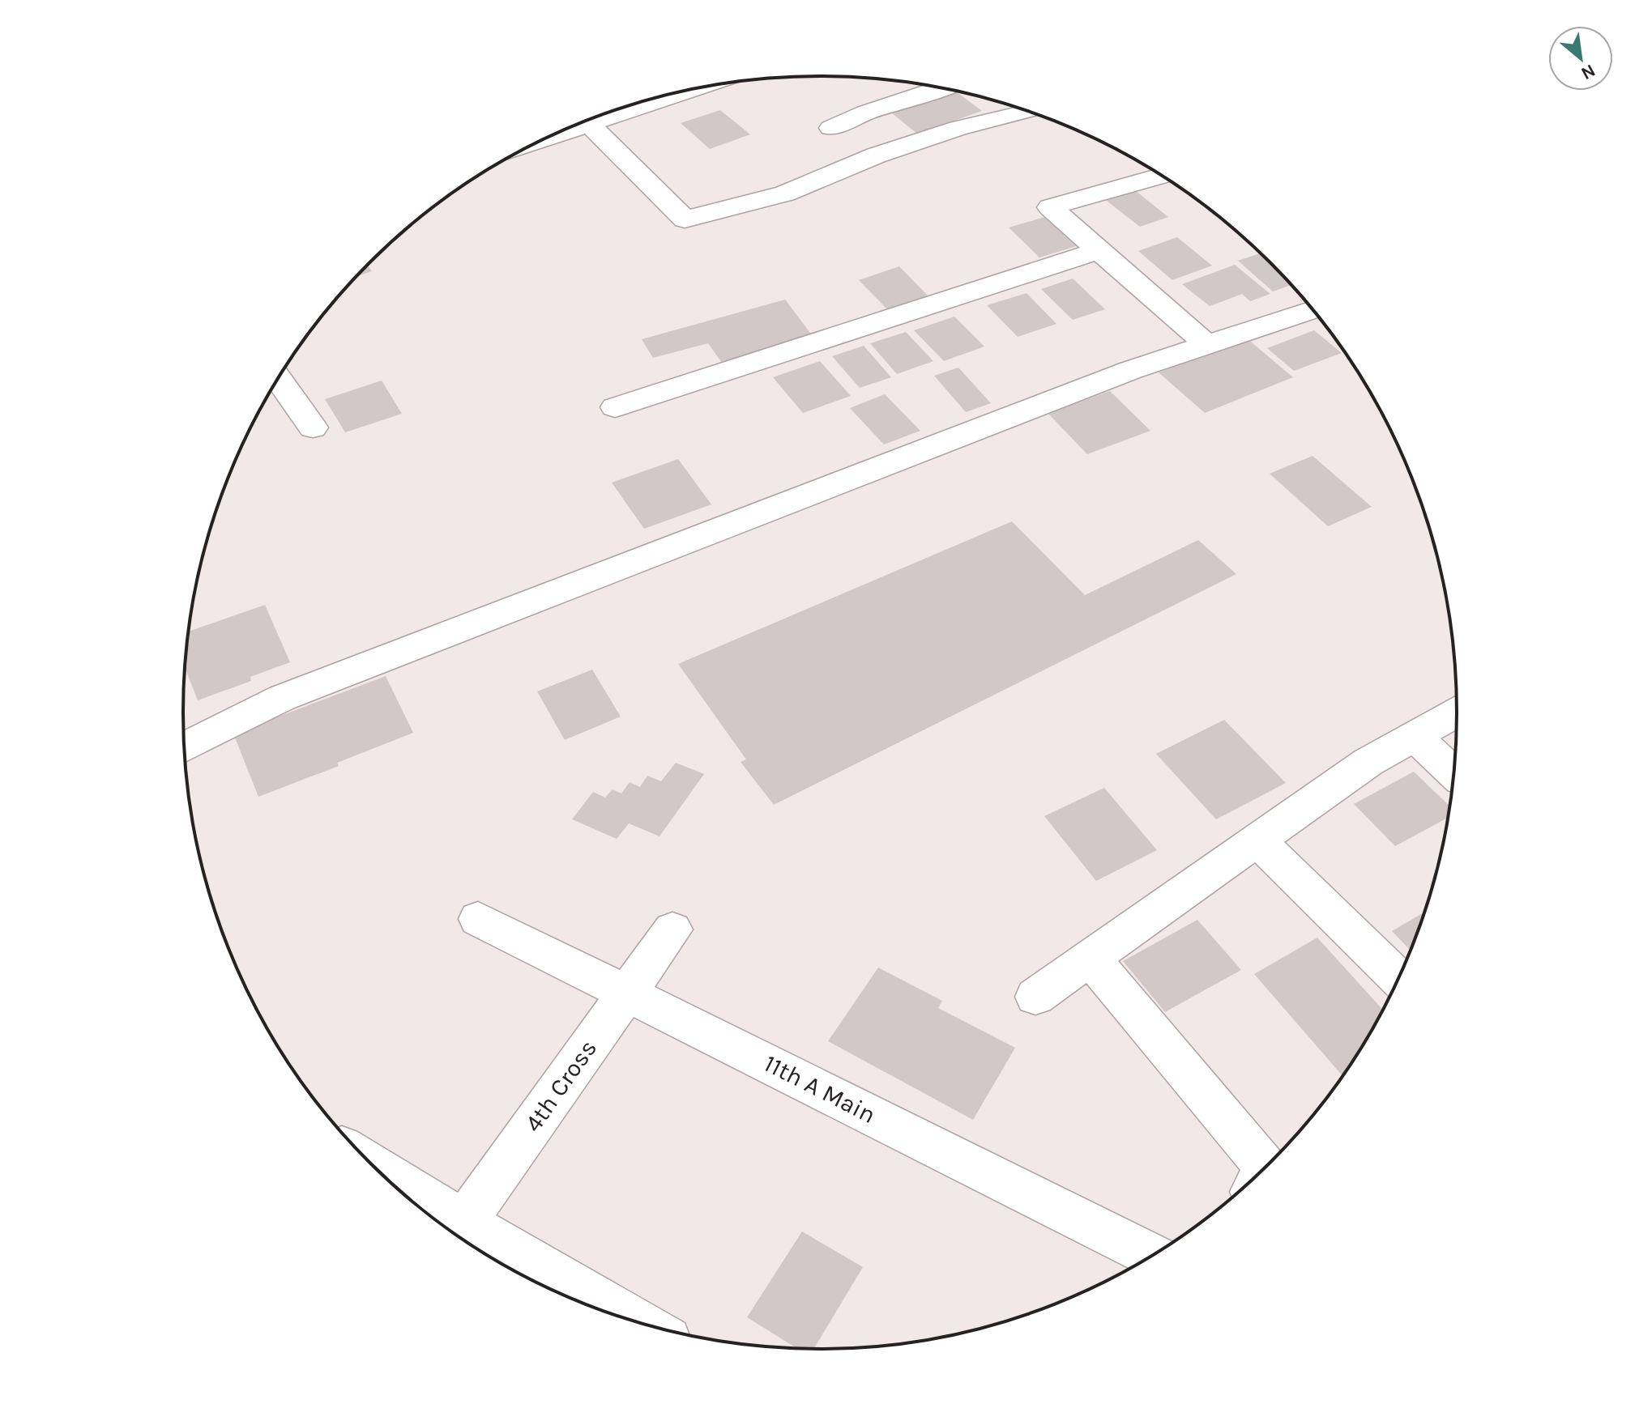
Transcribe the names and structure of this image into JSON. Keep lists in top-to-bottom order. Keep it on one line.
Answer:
{"streets":{"street":["4th Cross","11th A Main"]},"crossings":[["4th Cross","11th A Main"]],"north":"bottom right"}
